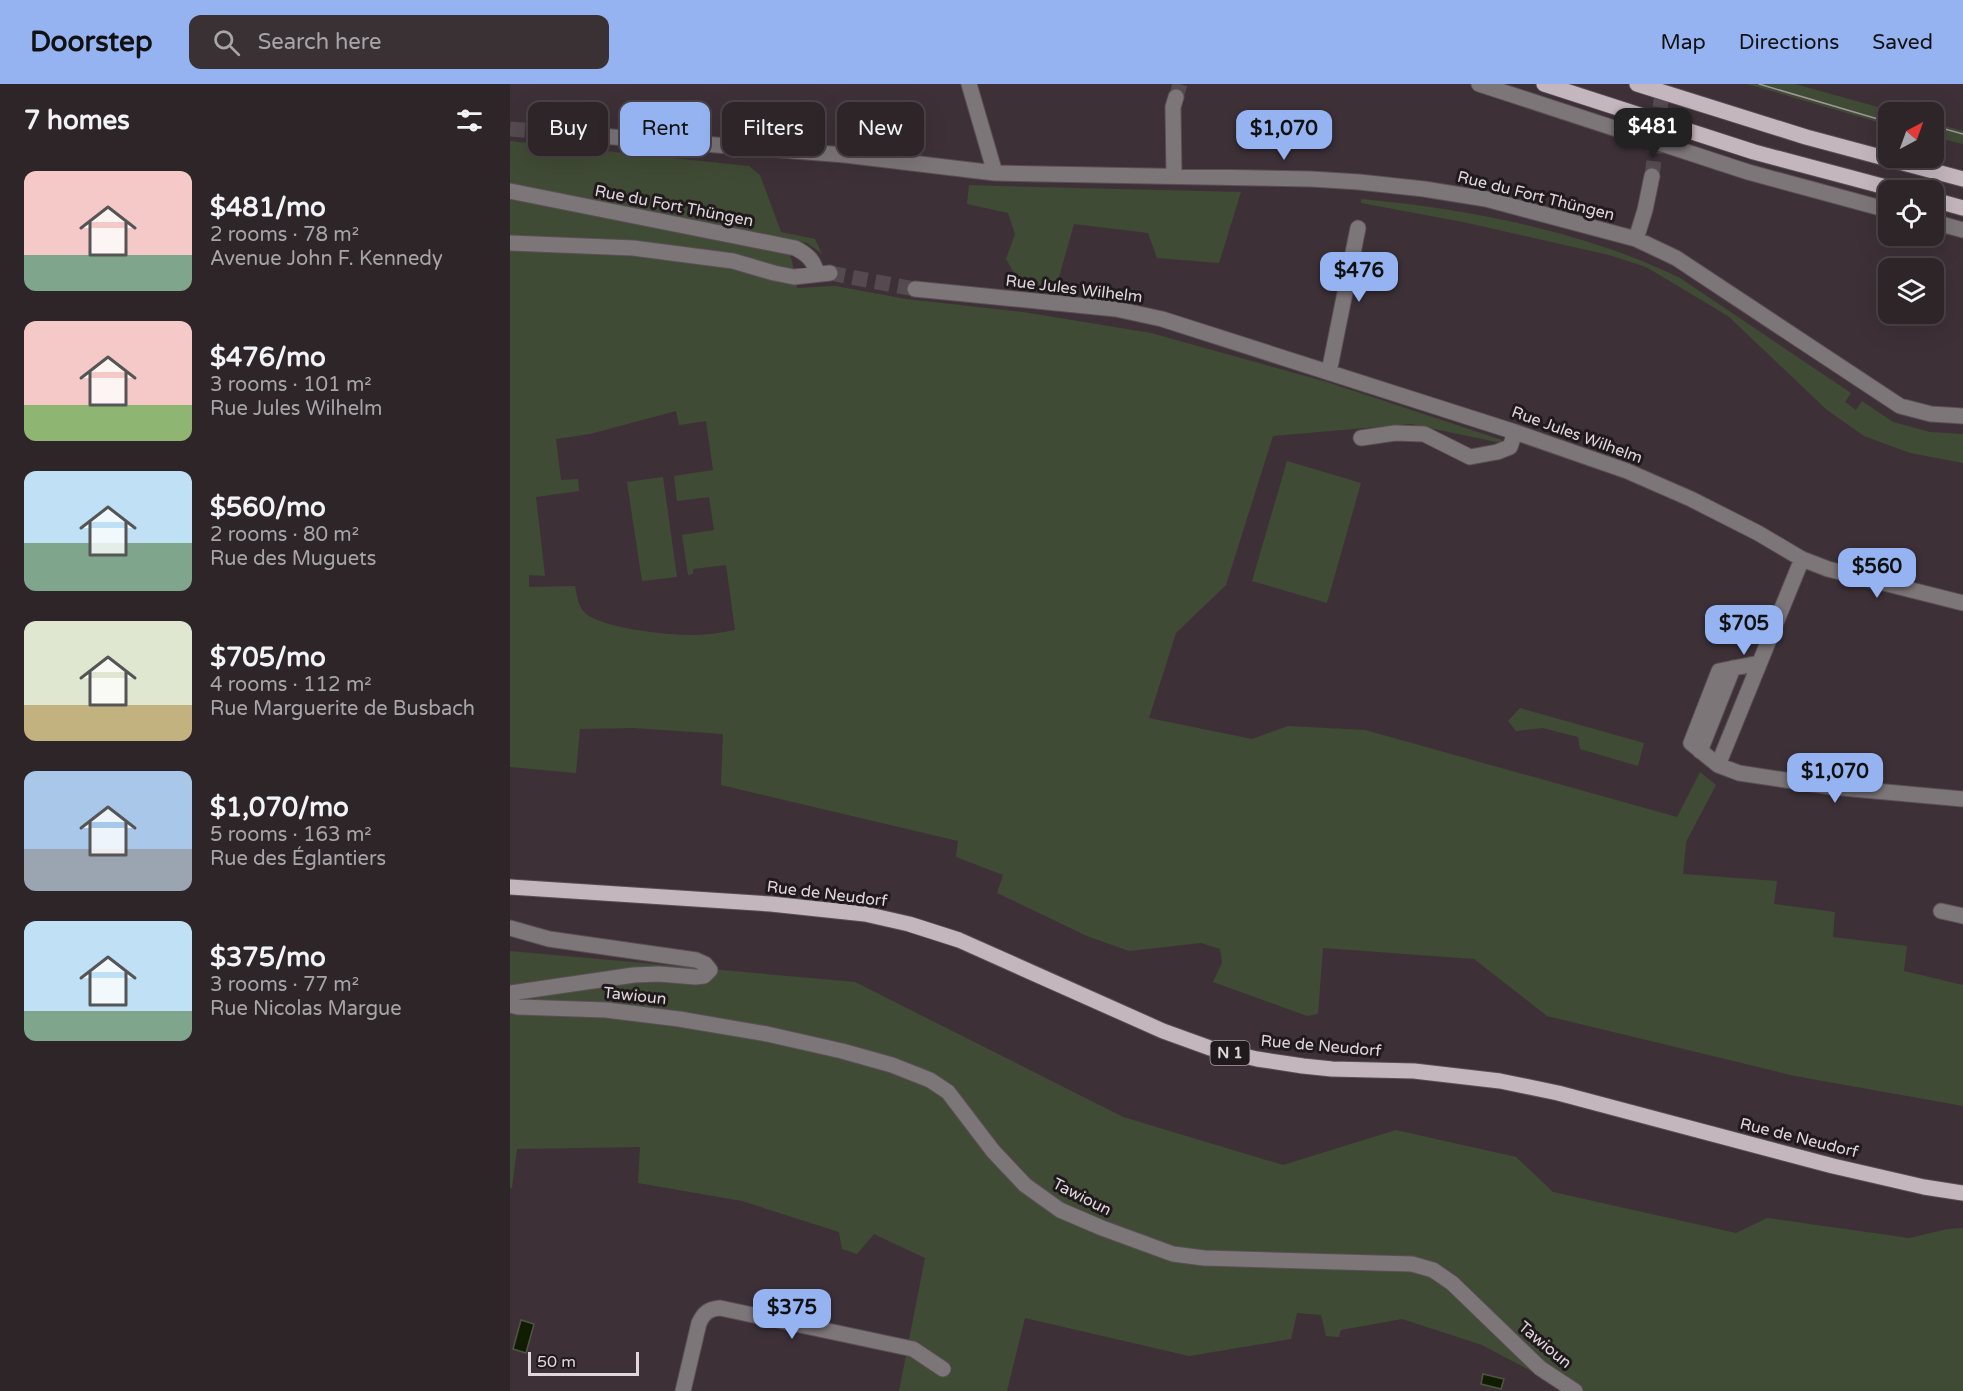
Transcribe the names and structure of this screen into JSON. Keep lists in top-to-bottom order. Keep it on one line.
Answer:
{"streets":{"main road":["Rue de Neudorf","N 1"],"street":["Rue du Fort Thüngen","Rue Jules Wilhelm","Tawioun"]},"scale_bar":"50 m","north":"top right","page":{"header":"Doorstep","search":"Search here","nav":["Map","Directions","Saved"],"heading":"7 homes","chip":["Buy","Rent","Filters","New"],"price":["$481","$1,070","$476","$560","$705","$1,070","$375"],"list":[{"name":"$481/mo","note":"2 rooms · 78 m² · Avenue John F. Kennedy"},{"name":"$476/mo","note":"3 rooms · 101 m² · Rue Jules Wilhelm"},{"name":"$560/mo","note":"2 rooms · 80 m² · Rue des Muguets"},{"name":"$705/mo","note":"4 rooms · 112 m² · Rue Marguerite de Busbach"},{"name":"$1,070/mo","note":"5 rooms · 163 m² · Rue des Églantiers"},{"name":"$375/mo","note":"3 rooms · 77 m² · Rue Nicolas Margue"}],"scale":"50 m"}}
